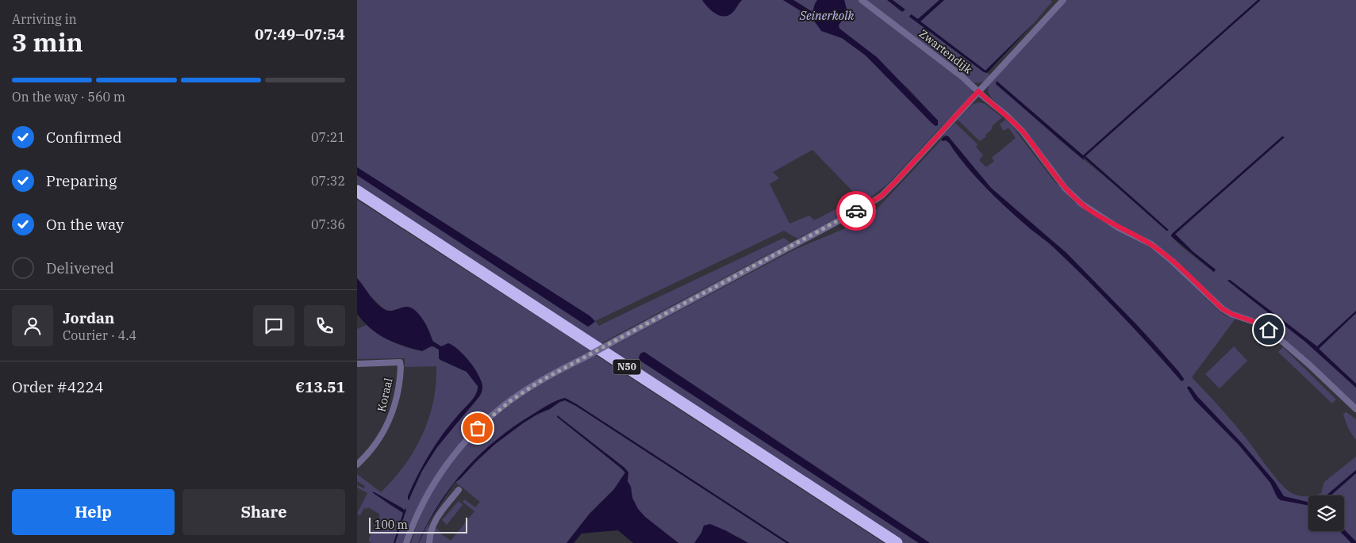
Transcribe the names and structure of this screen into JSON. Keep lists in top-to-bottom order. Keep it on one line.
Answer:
{"streets":{"highway":["N50"],"street":["Zwartendijk","Koraal"]},"water":["Seinerkolk"],"scale_bar":"100 m","page":{"heading":["3 min","Arriving in","07:49–07:54"],"panel":["Jordan","Courier · 4.4","Order #4224","€13.51"],"bar":"On the way · 560 m","list":[["Confirmed","07:21"],["Preparing","07:32"],["On the way","07:36"],"Delivered"],"buttons":["Help","Share"],"scale":"100 m"}}
